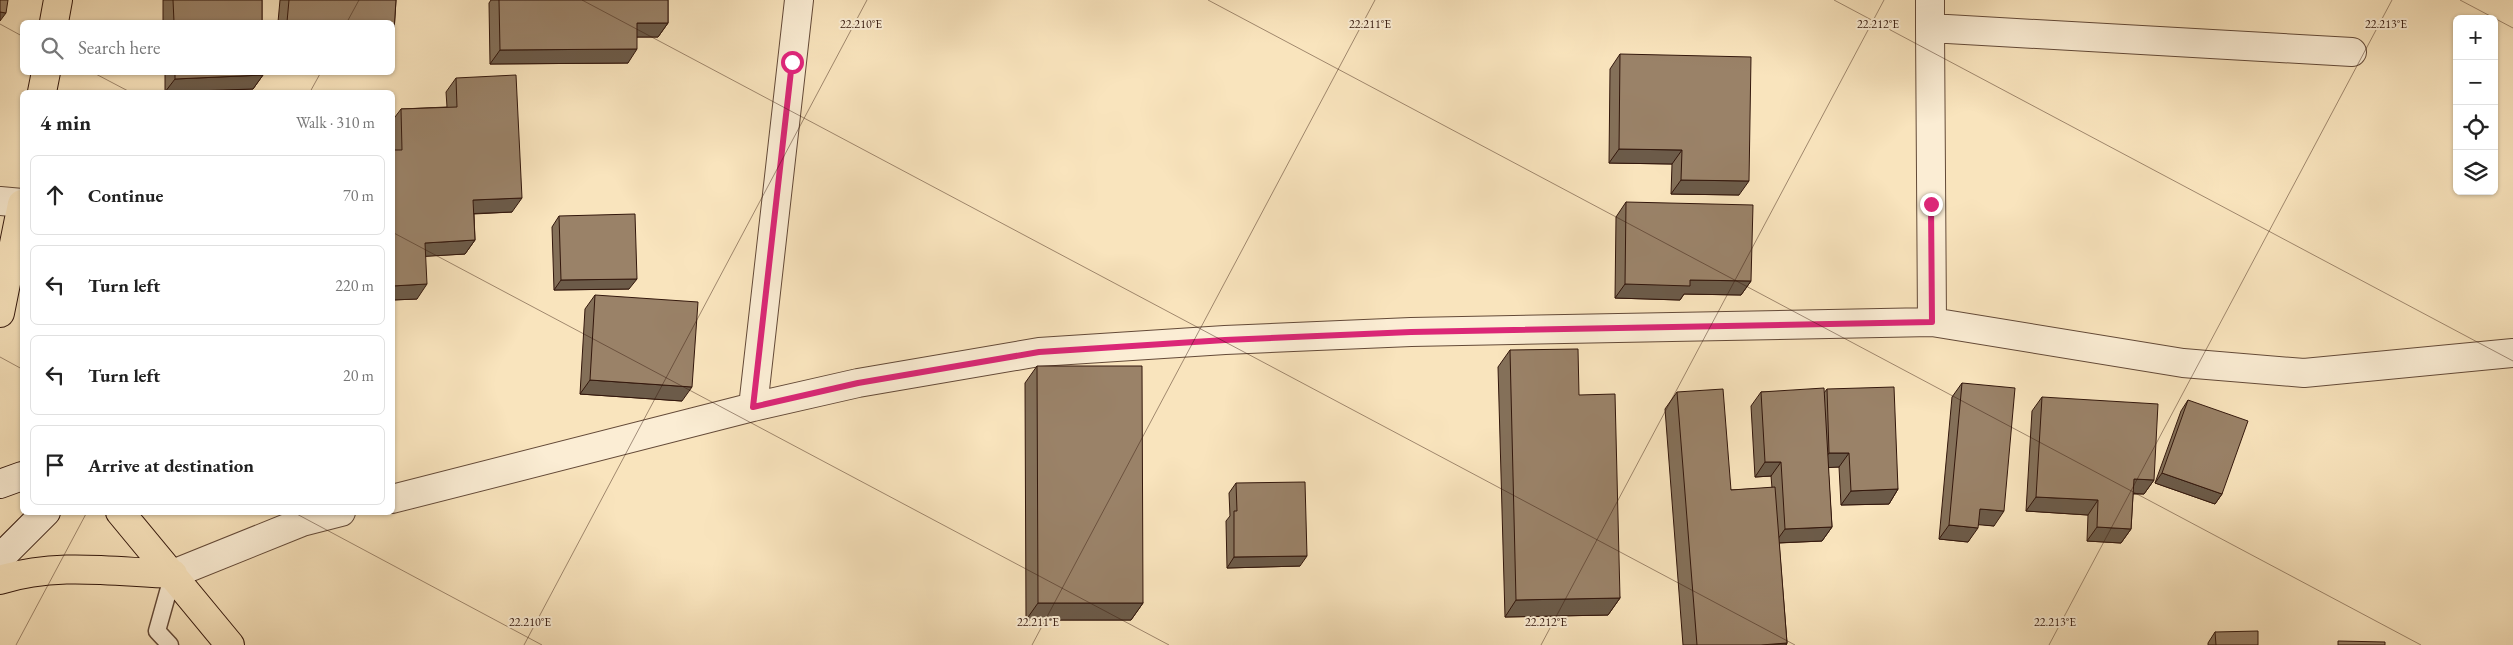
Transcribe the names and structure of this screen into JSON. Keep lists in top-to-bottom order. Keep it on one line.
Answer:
{"page":{"map_buttons":["+","−"],"search":"Search here","heading":["4 min","Walk · 310 m"],"list":[["Continue","70 m"],["Turn left","220 m"],["Turn left","20 m"],"Arrive at destination"]},"coordinates":["22.210°E","22.211°E","22.212°E","22.213°E"]}
